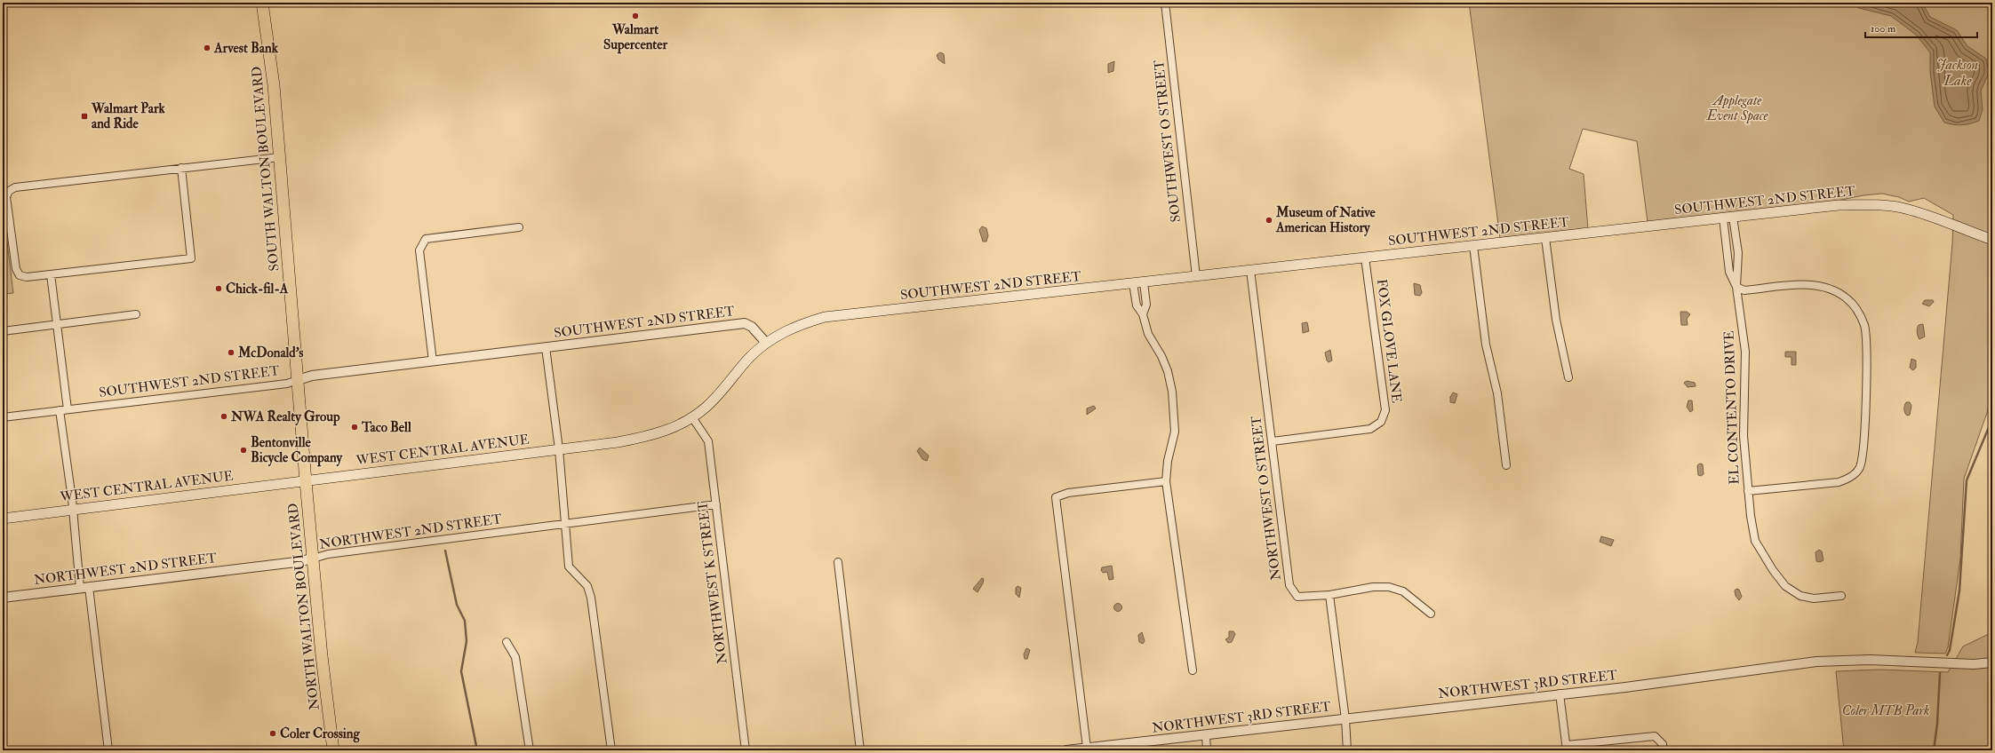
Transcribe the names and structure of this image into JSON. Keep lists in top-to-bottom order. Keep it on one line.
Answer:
{"streets":{"main road":["SOUTH WALTON BOULEVARD","SOUTHWEST 2ND STREET","WEST CENTRAL AVENUE","NORTH WALTON BOULEVARD"],"street":["SOUTHWEST O STREET","FOX GLOVE LANE","EL CONTENTO DRIVE","NORTHWEST O STREET","NORTHWEST 2ND STREET","NORTHWEST K STREET","NORTHWEST 3RD STREET"]},"crossings":[["SOUTHWEST O STREET","SOUTHWEST 2ND STREET"],["SOUTH WALTON BOULEVARD","SOUTHWEST 2ND STREET"],["SOUTH WALTON BOULEVARD","WEST CENTRAL AVENUE"],["SOUTH WALTON BOULEVARD","NORTH WALTON BOULEVARD"],["SOUTHWEST 2ND STREET","FOX GLOVE LANE"],["SOUTHWEST 2ND STREET","EL CONTENTO DRIVE"],["SOUTHWEST 2ND STREET","WEST CENTRAL AVENUE"],["SOUTHWEST 2ND STREET","NORTHWEST O STREET"],["FOX GLOVE LANE","NORTHWEST O STREET"],["WEST CENTRAL AVENUE","NORTHWEST K STREET"],["WEST CENTRAL AVENUE","NORTH WALTON BOULEVARD"],["NORTHWEST 2ND STREET","NORTHWEST K STREET"],["NORTHWEST 2ND STREET","NORTH WALTON BOULEVARD"]],"water":["Jackson Lake"],"parks":["Applegate Event Space","Coler MTB Park"],"places":{"other":["Walmart Supercenter","Arvest Bank","Museum of Native American History","Chick-fil-A","McDonald's","NWA Realty Group","Taco Bell","Bentonville Bicycle Company","Coler Crossing"],"transit":["Walmart Park and Ride"]},"scale_bar":"100 m"}
